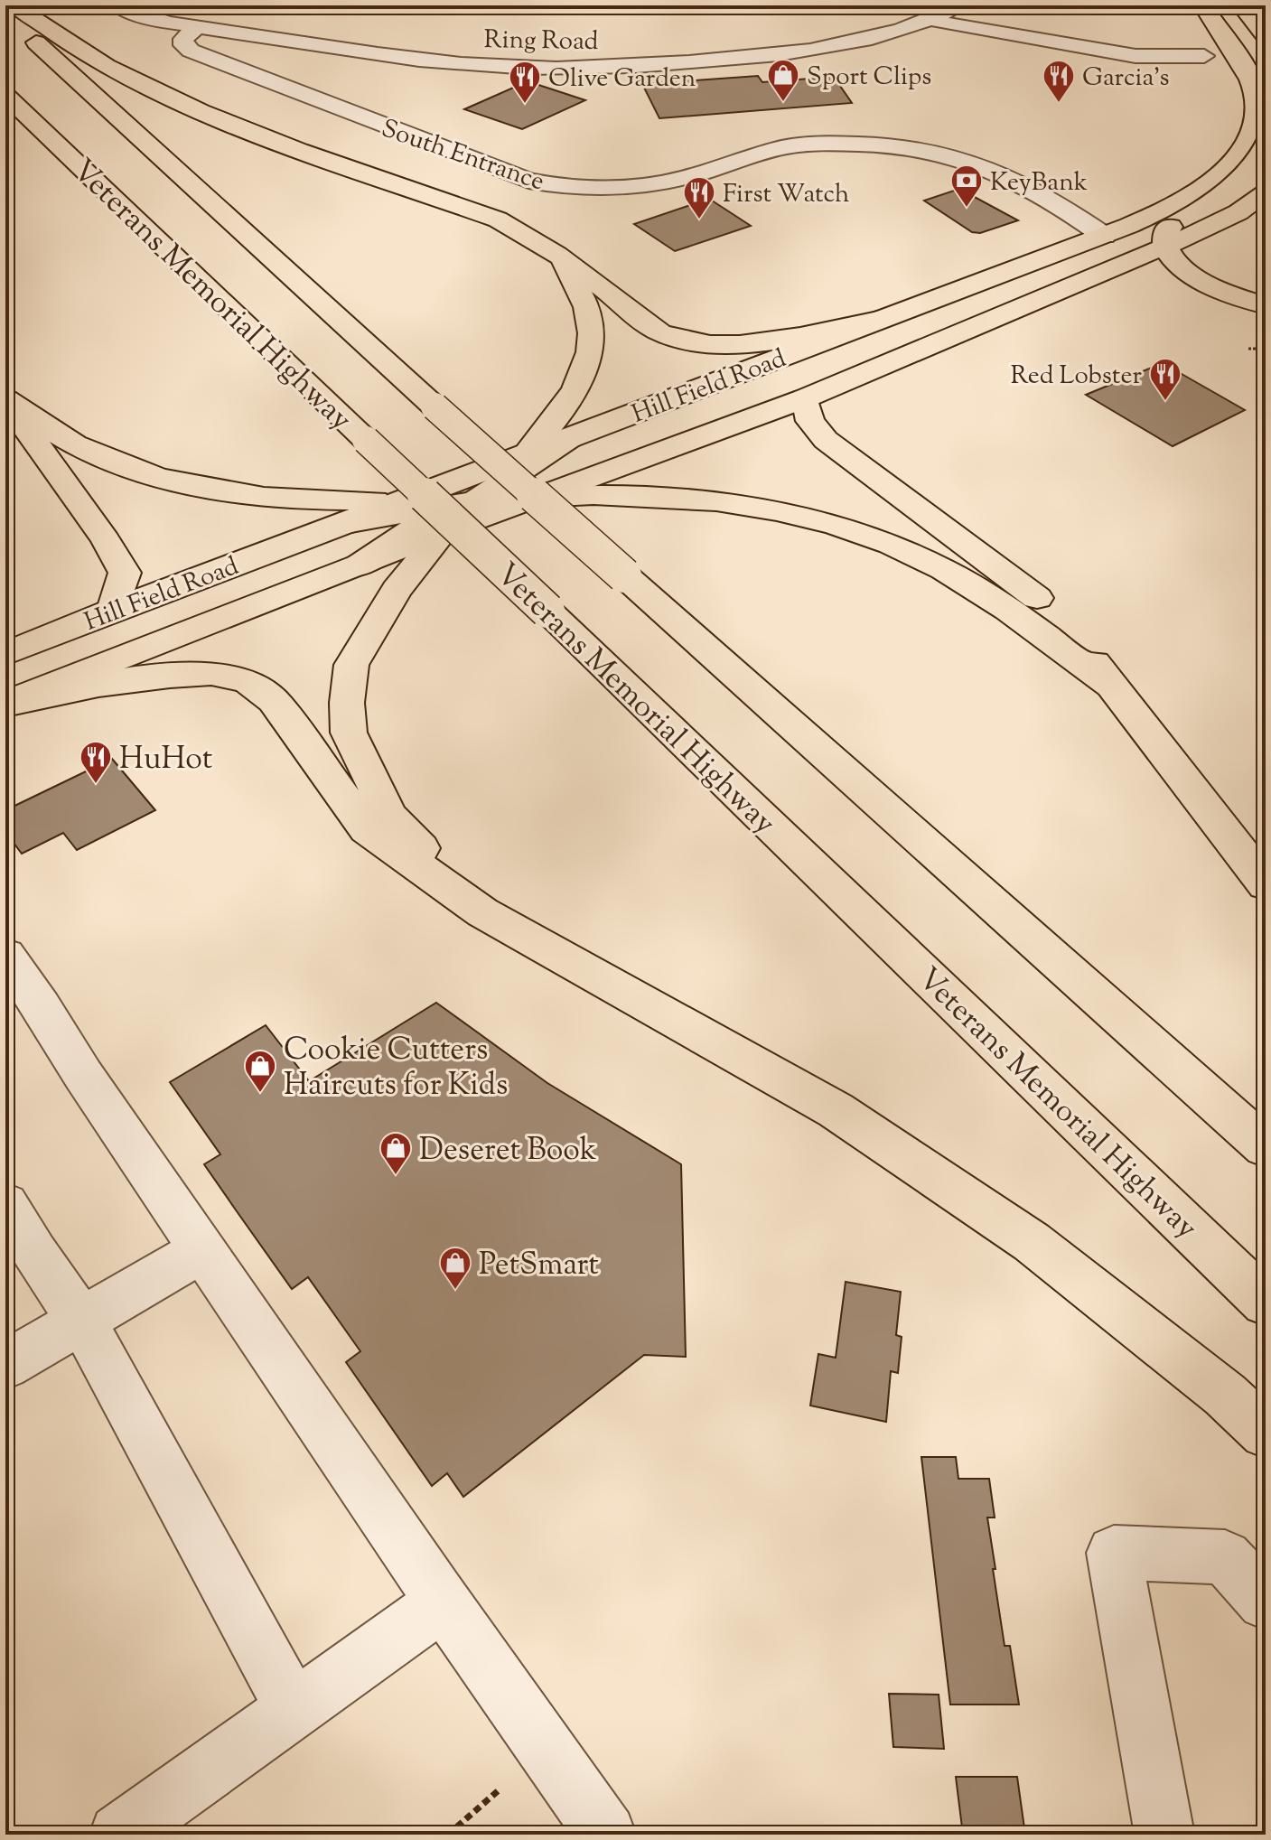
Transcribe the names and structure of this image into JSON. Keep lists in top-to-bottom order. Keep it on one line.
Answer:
{"streets":{"main road":["Veterans Memorial Highway","Hill Field Road"],"street":["Ring Road","South Entrance"]},"crossings":[["Ring Road","South Entrance"],["South Entrance","Hill Field Road"]],"places":{"shop":["Sport Clips","Cookie Cutters Haircuts for Kids","Deseret Book","PetSmart"],"restaurant":["Garcia's","Olive Garden","First Watch","Red Lobster","HuHot"],"bank":["KeyBank"]}}
